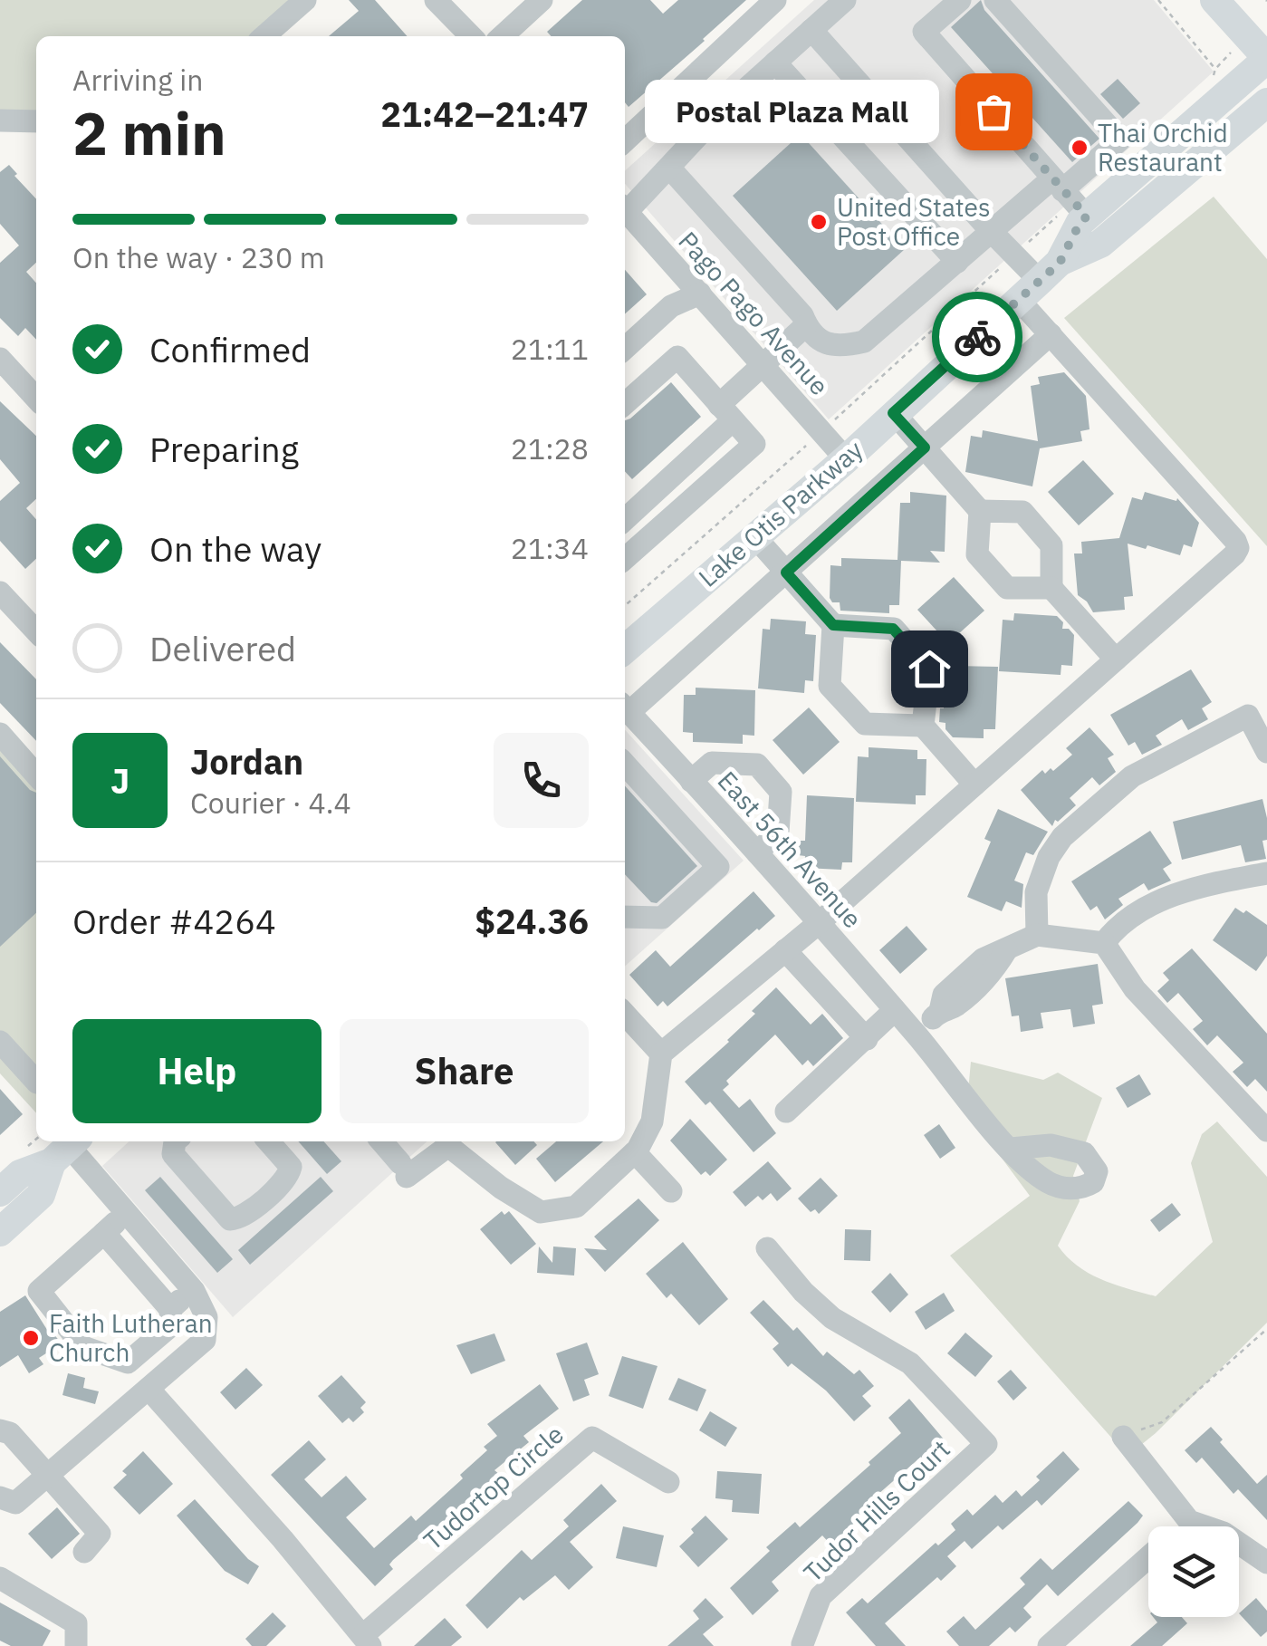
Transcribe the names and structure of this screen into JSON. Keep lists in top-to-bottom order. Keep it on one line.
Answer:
{"streets":{"main road":["Lake Otis Parkway"],"street":["Pago Pago Avenue","East 56th Avenue","Tudortop Circle","Tudor Hills Court"]},"crossings":[["Pago Pago Avenue","Lake Otis Parkway"]],"places":["Postal Plaza Mall","Thai Orchid Restaurant","United States Post Office","Faith Lutheran Church"],"page":{"heading":["2 min","Arriving in","21:42–21:47"],"panel":["Jordan","Courier · 4.4","Order #4264","$24.36"],"bubble":"Postal Plaza Mall","bar":"On the way · 230 m","list":[["Confirmed","21:11"],["Preparing","21:28"],["On the way","21:34"],"Delivered"],"round":"J","buttons":["Help","Share"]}}
